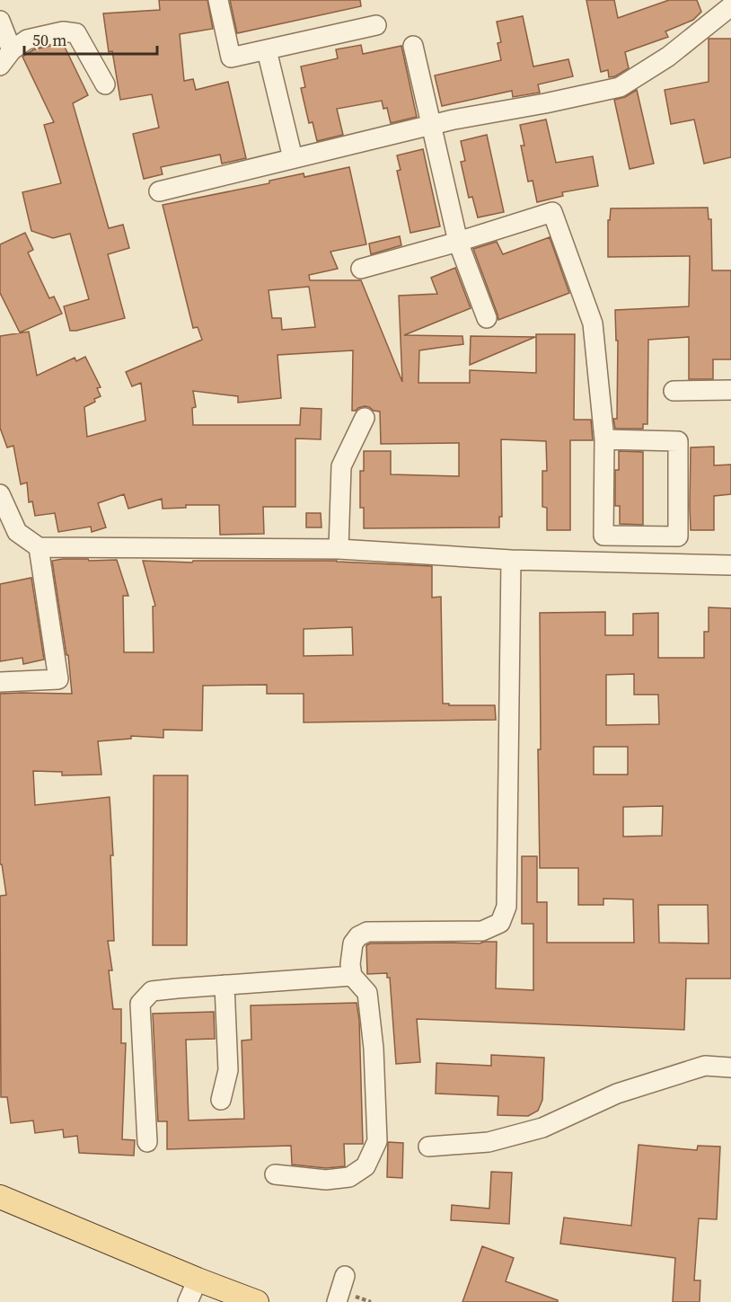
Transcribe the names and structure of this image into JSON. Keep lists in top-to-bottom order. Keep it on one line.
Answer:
{"scale_bar":"50 m"}
